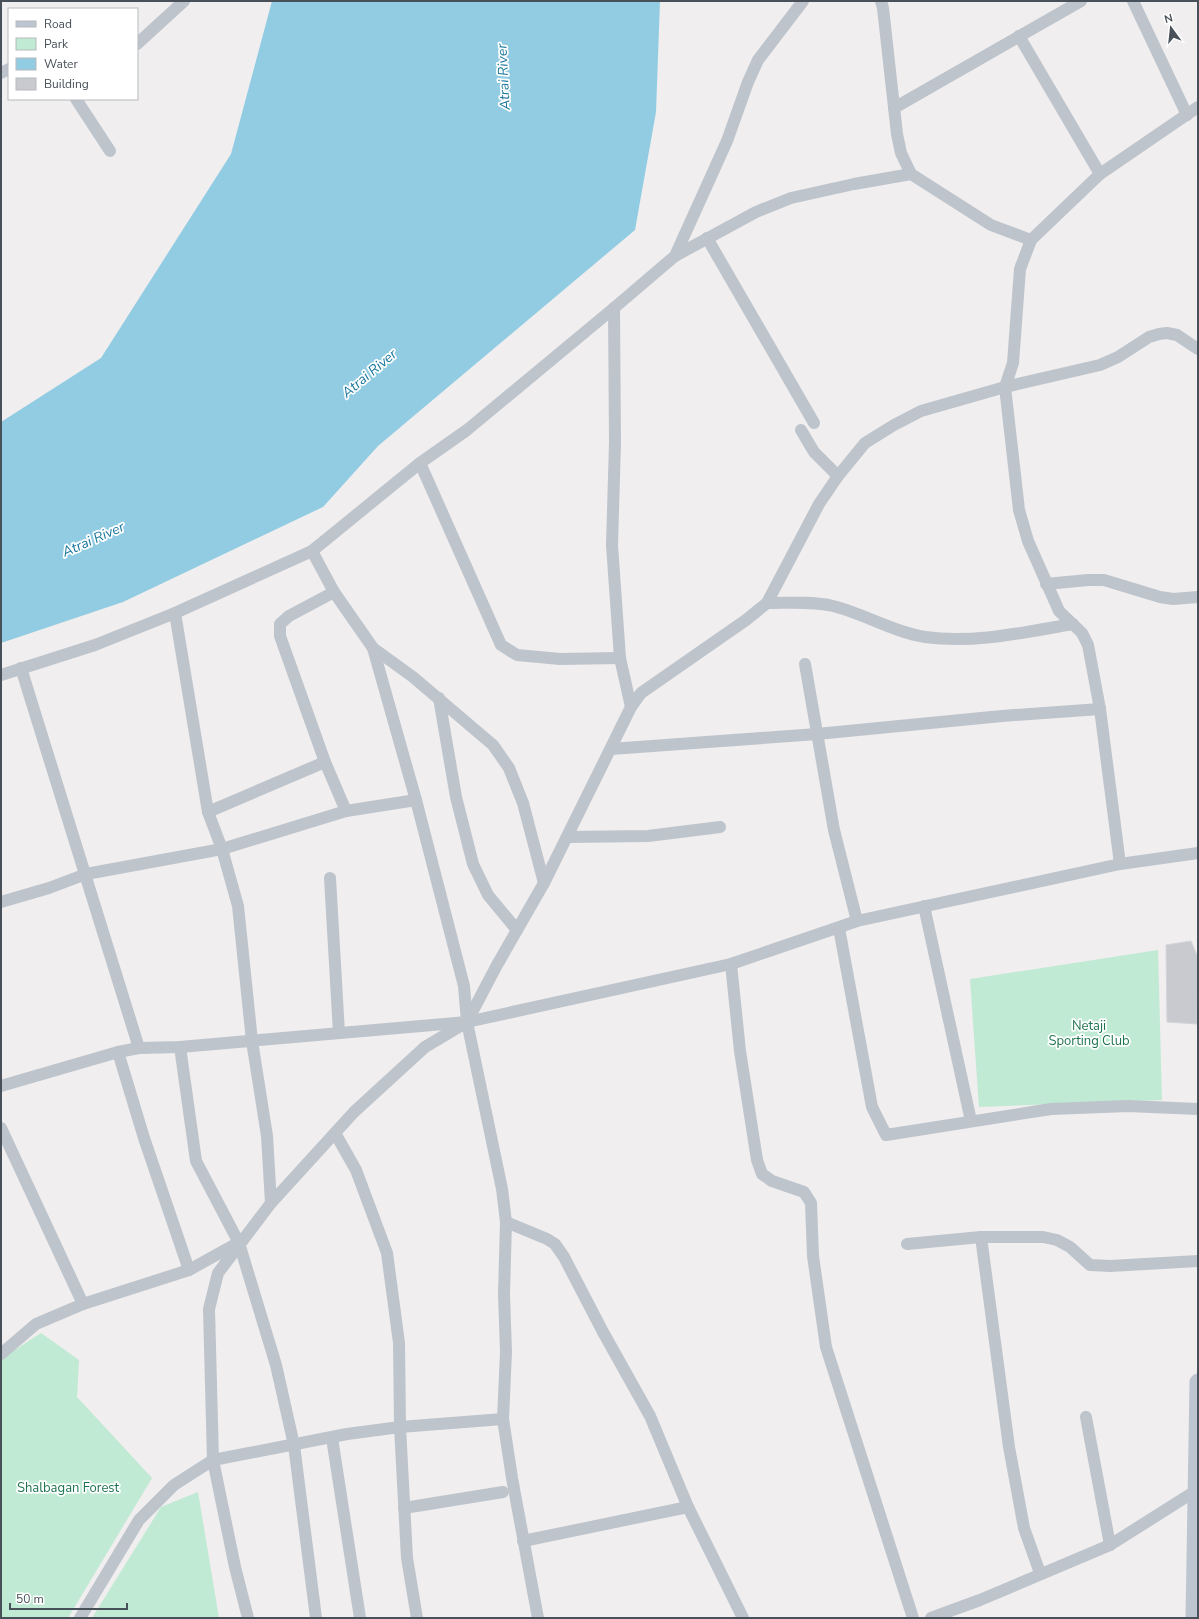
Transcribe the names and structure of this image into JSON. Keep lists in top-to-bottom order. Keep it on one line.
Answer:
{"water":["Atrai River"],"parks":["Netaji Sporting Club","Shalbagan Forest"],"legend":["Road","Park","Water","Building"],"scale_bar":"50 m","north":"top"}
